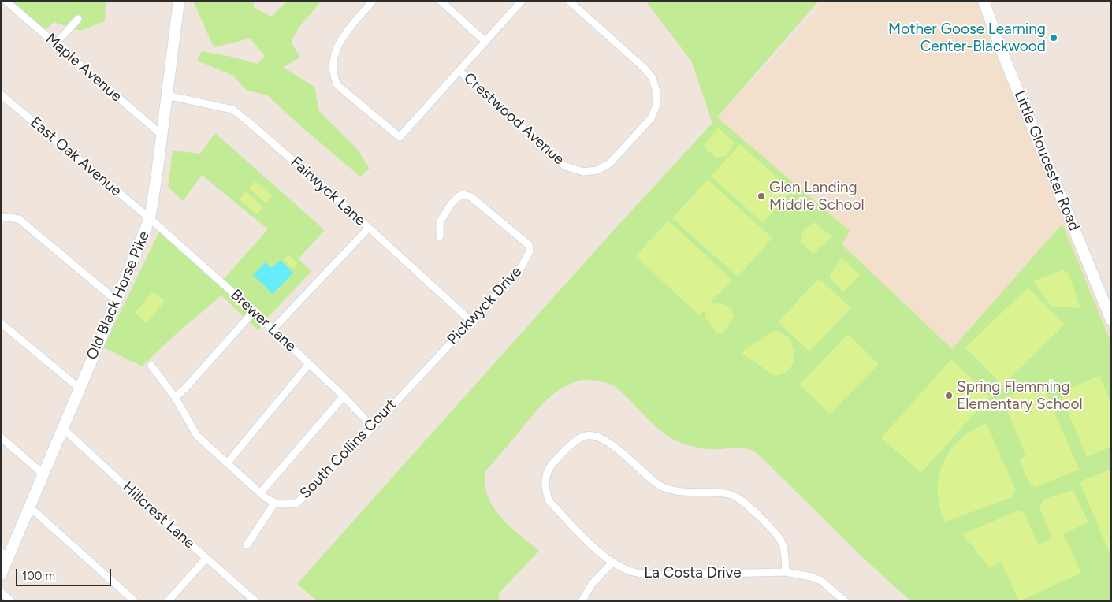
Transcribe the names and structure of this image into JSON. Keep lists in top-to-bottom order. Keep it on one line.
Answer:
{"streets":{"street":["Maple Avenue","Crestwood Avenue","East Oak Avenue","Little Gloucester Road","Fairwyck Lane","Old Black Horse Pike","Pickwyck Drive","Brewer Lane","South Collins Court","Hillcrest Lane","La Costa Drive"]},"crossings":[["Maple Avenue","Old Black Horse Pike"],["East Oak Avenue","Old Black Horse Pike"],["East Oak Avenue","Brewer Lane"],["Fairwyck Lane","Old Black Horse Pike"],["Fairwyck Lane","Pickwyck Drive"],["Old Black Horse Pike","Brewer Lane"],["Old Black Horse Pike","Hillcrest Lane"],["Pickwyck Drive","South Collins Court"],["Brewer Lane","South Collins Court"]],"places":["Mother Goose Learning Center-Blackwood","Glen Landing Middle School","Spring Flemming Elementary School"],"scale_bar":"100 m"}
